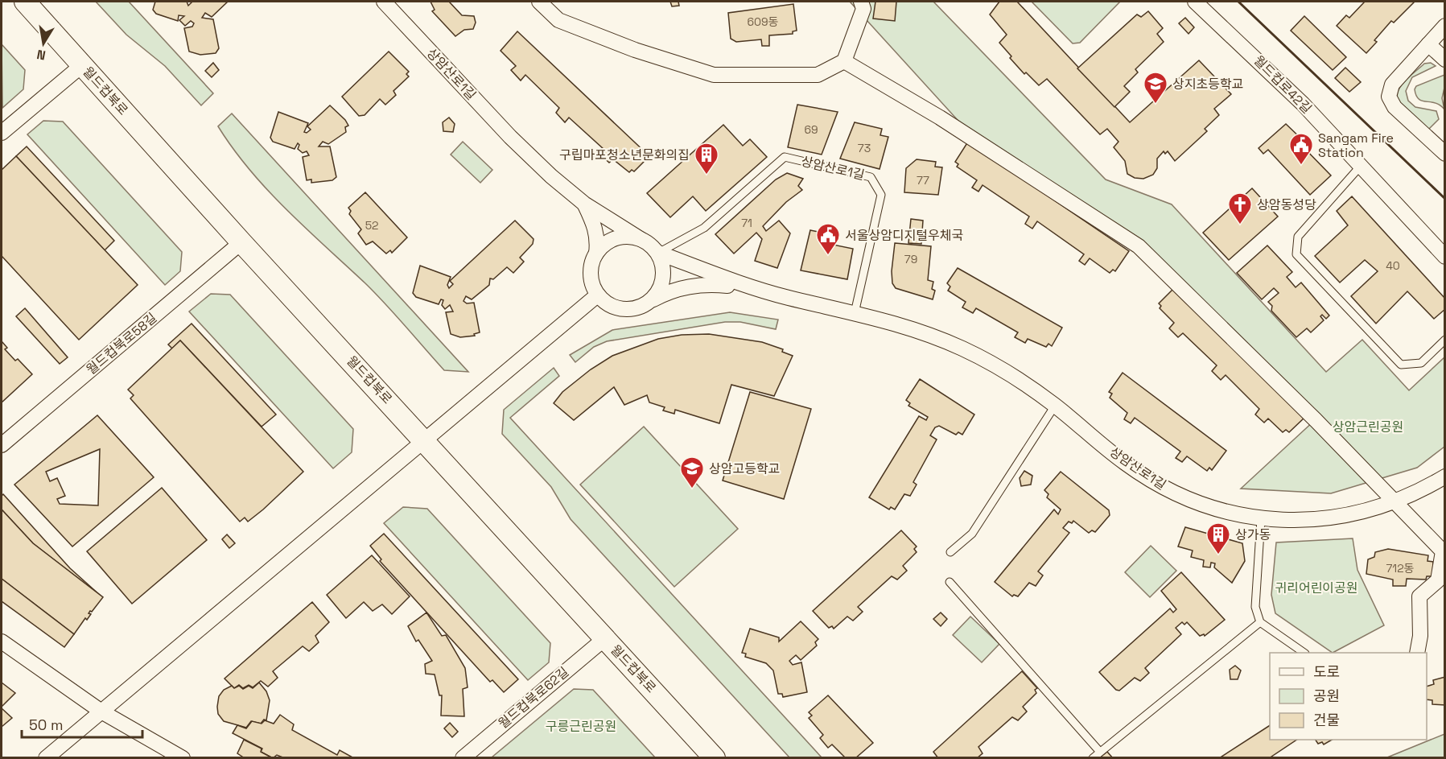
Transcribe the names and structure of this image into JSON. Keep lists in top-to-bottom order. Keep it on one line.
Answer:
{"streets":{"main road":["월드컵북로"],"street":["상암산로1길","월드컵로42길","월드컵북로58길","월드컵북로62길"]},"crossings":[["월드컵북로","월드컵북로58길"],["월드컵북로","월드컵북로62길"]],"parks":["상암근린공원","귀리어린이공원","구릉근린공원"],"places":{"school or university":["상지초등학교","상암고등학교"],"public building":["Sangam Fire Station","서울상암디지털우체국"],"building":["구립마포청소년문화의집","상가동"],"church":["상암동성당"]},"house_numbers":["609동","69","73","77","71","52","79","40","712동"],"legend":["도로","공원","건물"],"scale_bar":"50 m","north":"bottom"}
